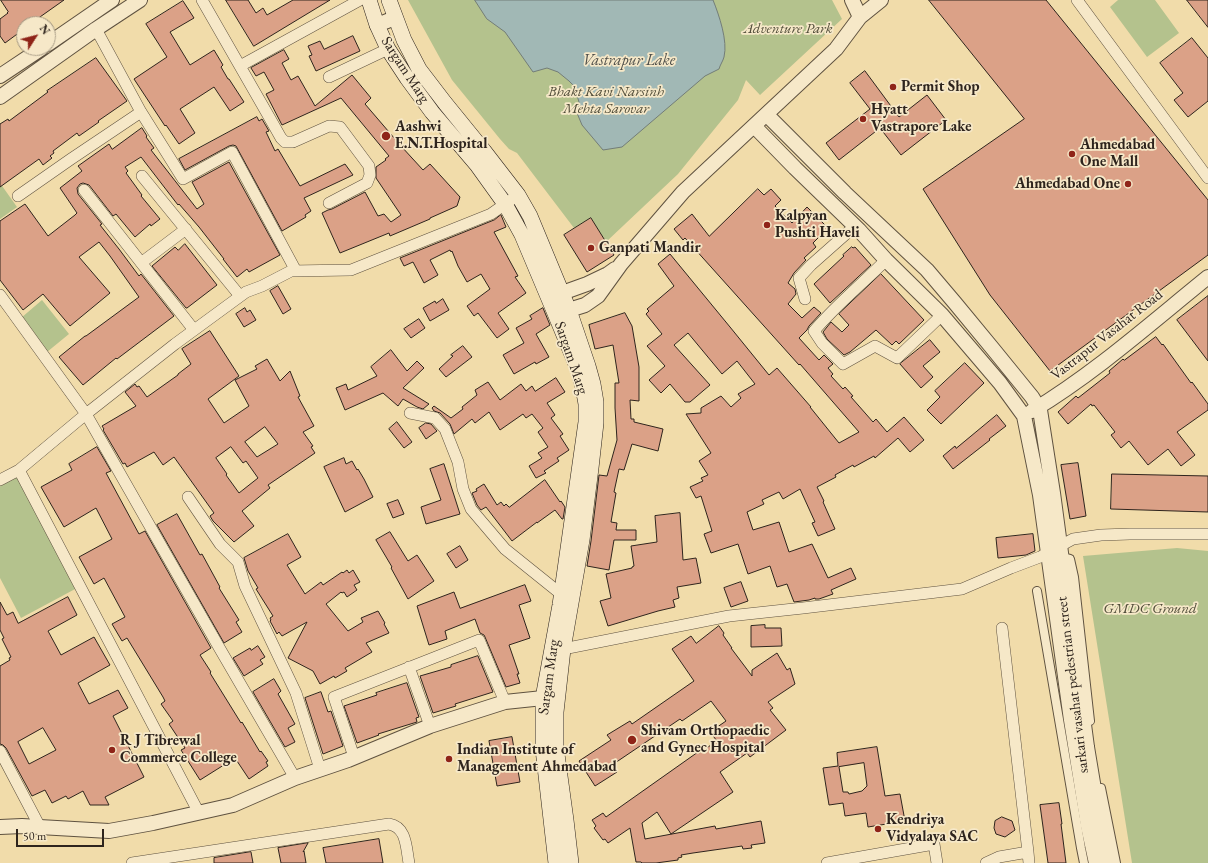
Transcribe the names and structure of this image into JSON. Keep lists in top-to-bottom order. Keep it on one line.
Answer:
{"streets":{"main road":["Sargam Marg"],"street":["Vastrapur Vasahat Road","sarkari vasahat pedestrian street"]},"water":["Vastrapur Lake"],"parks":["Adventure Park","Bhakt Kavi Narsinh Mehta Sarovar","GMDC Ground"],"places":["Permit Shop","Hyatt Vastrapore Lake","Aashwi E.N.T.Hospital","Ahmedabad One Mall","Ahmedabad One","Kalpyan Pushti Haveli","Ganpati Mandir","Shivam Orthopaedic and Gynec Hospital","R J Tibrewal Commerce College","Indian Institute of Management Ahmedabad","Kendriya Vidyalaya SAC"],"scale_bar":"50 m","north":"top right"}
